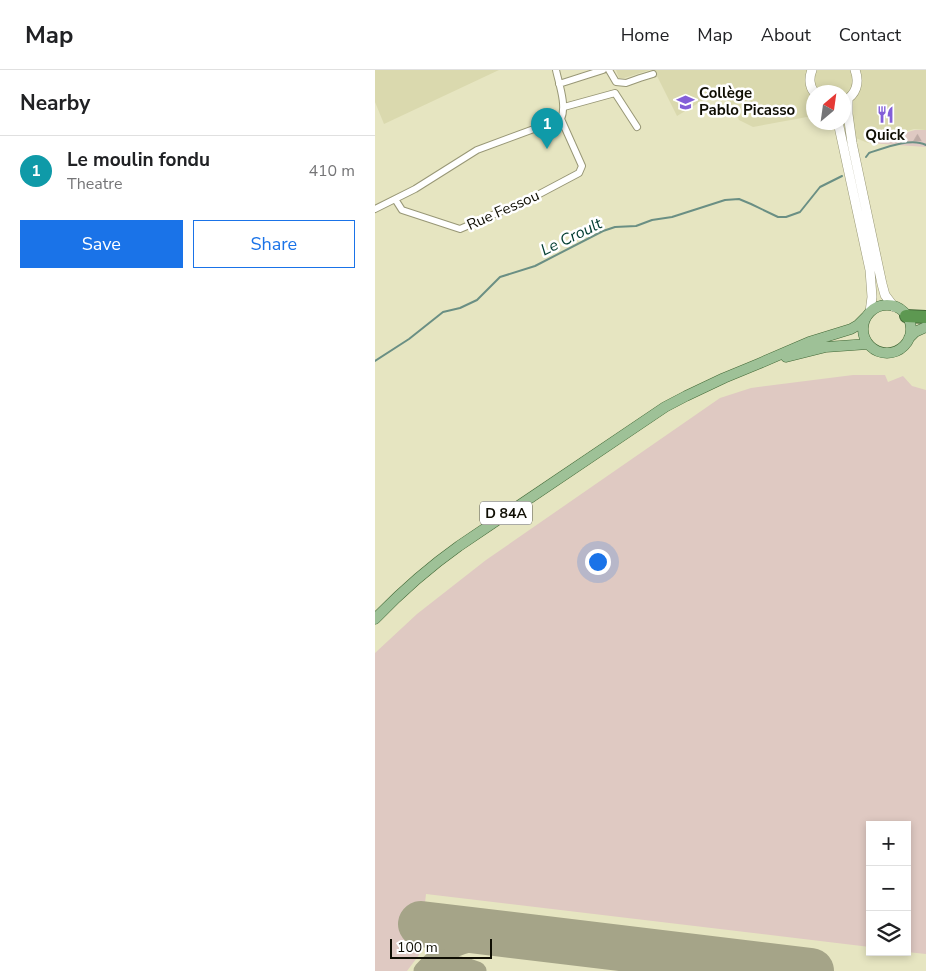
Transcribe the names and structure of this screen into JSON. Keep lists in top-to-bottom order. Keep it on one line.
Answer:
{"streets":{"main road":["D 84A"],"street":["Rue Fessou"]},"water":["Le Croult"],"places":{"school or university":["Collège Pablo Picasso"],"restaurant":["Quick"]},"scale_bar":"100 m","north":"top right","page":{"header":"Map","nav":["Home","Map","About","Contact"],"heading":"Nearby","pins":"1","list":[{"mark":"1","name":"Le moulin fondu","note":"Theatre","value":"410 m"}],"buttons":["Save","Share"],"map_buttons":["+","−"],"scale":"100 m"}}
